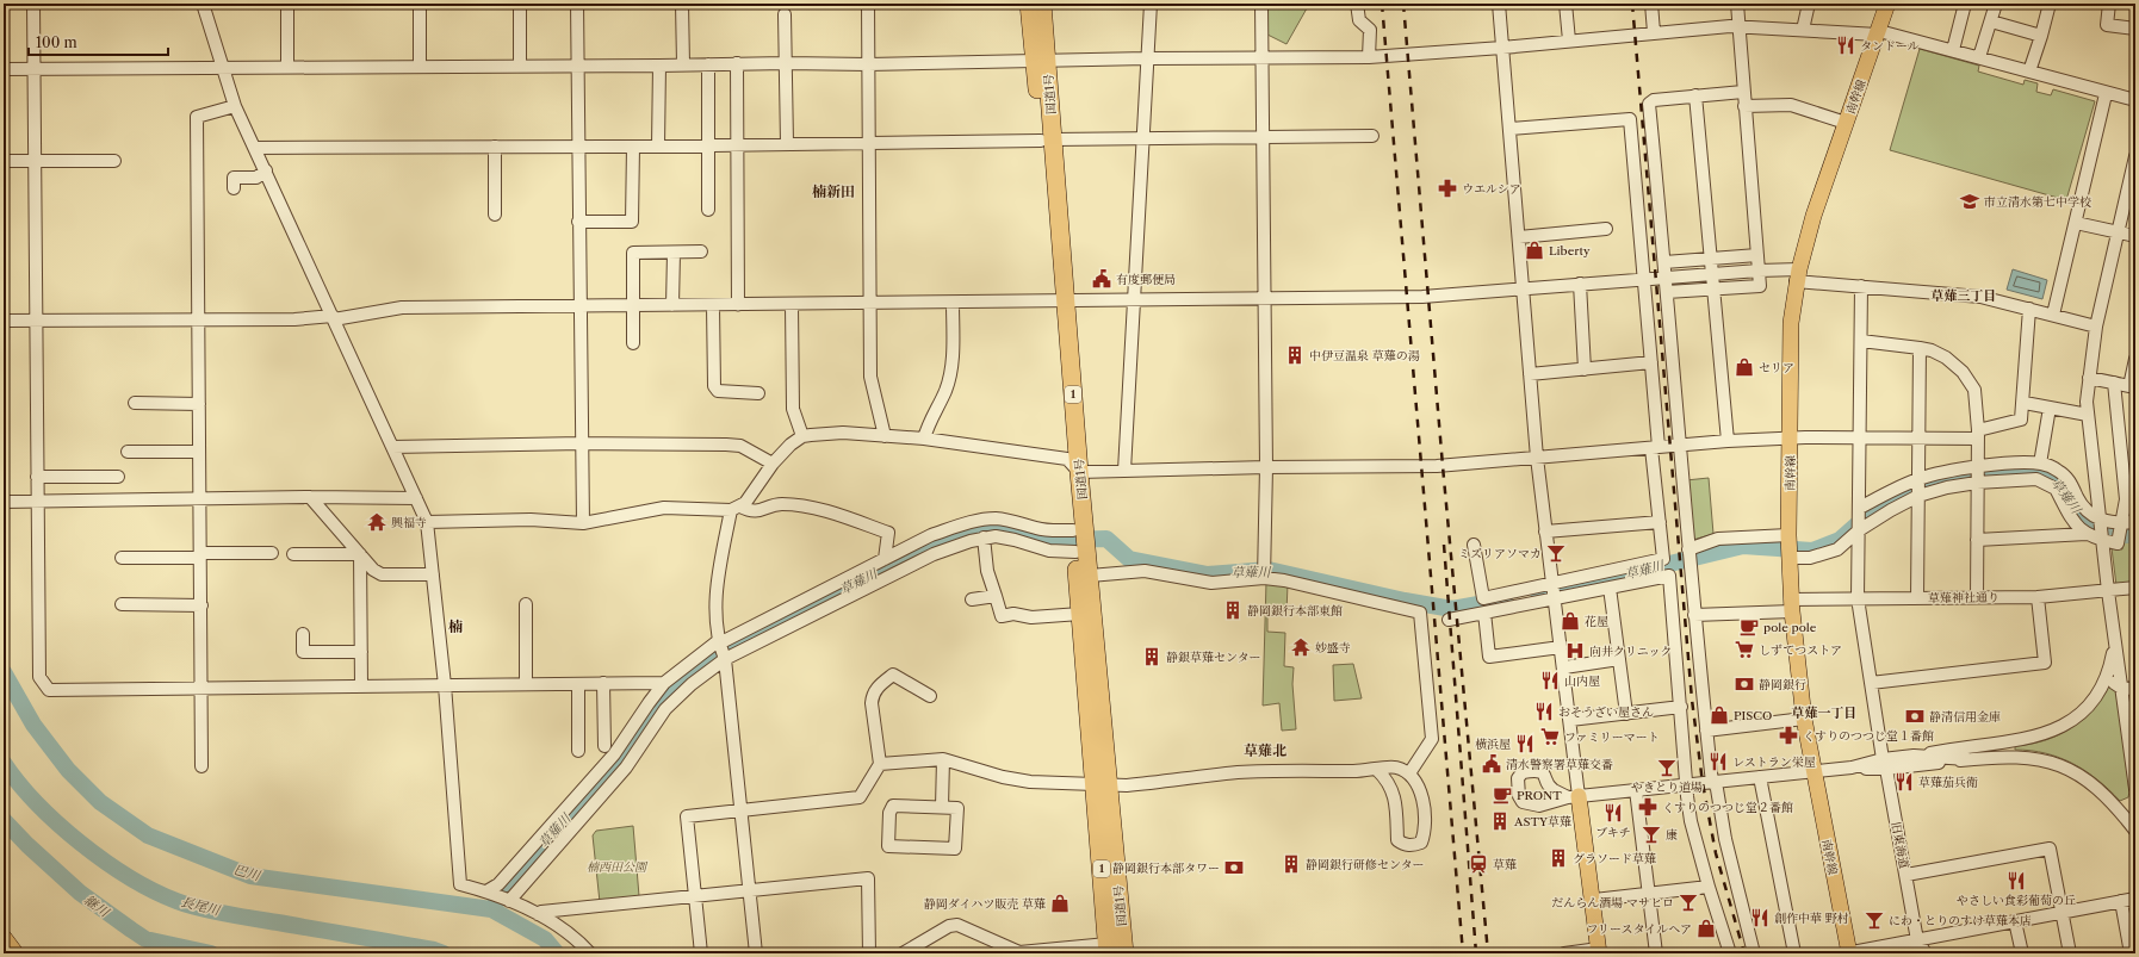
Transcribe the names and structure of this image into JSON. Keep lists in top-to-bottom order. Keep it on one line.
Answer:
{"streets":{"highway":["国道1号","1"],"main road":["南幹線"],"street":["草薙神社通り","旧東海道"]},"crossings":[["南幹線","草薙神社通り"],["草薙神社通り","旧東海道"]],"districts":["楠新田","草薙三丁目","楠","草薙一丁目","草薙北"],"water":["草薙川","巴川","継川","長尾川"],"parks":["楠西田公園"],"places":{"restaurant":["タンドール","山内屋","おそうざい屋さん","横浜屋","レストラン栄屋","草薙茄兵衛","ブキチ","やさしい食彩葡萄の丘","創作中華 野村"],"pharmacy":["ウエルシア","くすりのつつじ堂１番館","くすりのつつじ堂２番館"],"school or university":["市立清水第七中学校"],"shop":["Liberty","セリア","花屋","PISCO","静岡ダイハツ販売 草薙","フリースタイルヘア"],"public building":["有度郵便局","清水警察署草薙交番"],"building":["中伊豆温泉 草薙の湯","静岡銀行本部東館","静銀草薙センター","ASTY草薙","グラソード草薙","静岡銀行研修センター"],"temple":["興福寺","妙盛寺"],"bar":["ミズリアソマカ","やきとり道場","康","だんらん酒場 マサヒロ","にわ・とりのすけ草薙本店"],"cafe":["pole pole","PRONT"],"supermarket":["しずてつストア","ファミリーマート"],"hospital":["向井クリニック"],"bank":["静岡銀行","静清信用金庫","静岡銀行本部タワー"],"station":["草薙"]},"scale_bar":"100 m"}
